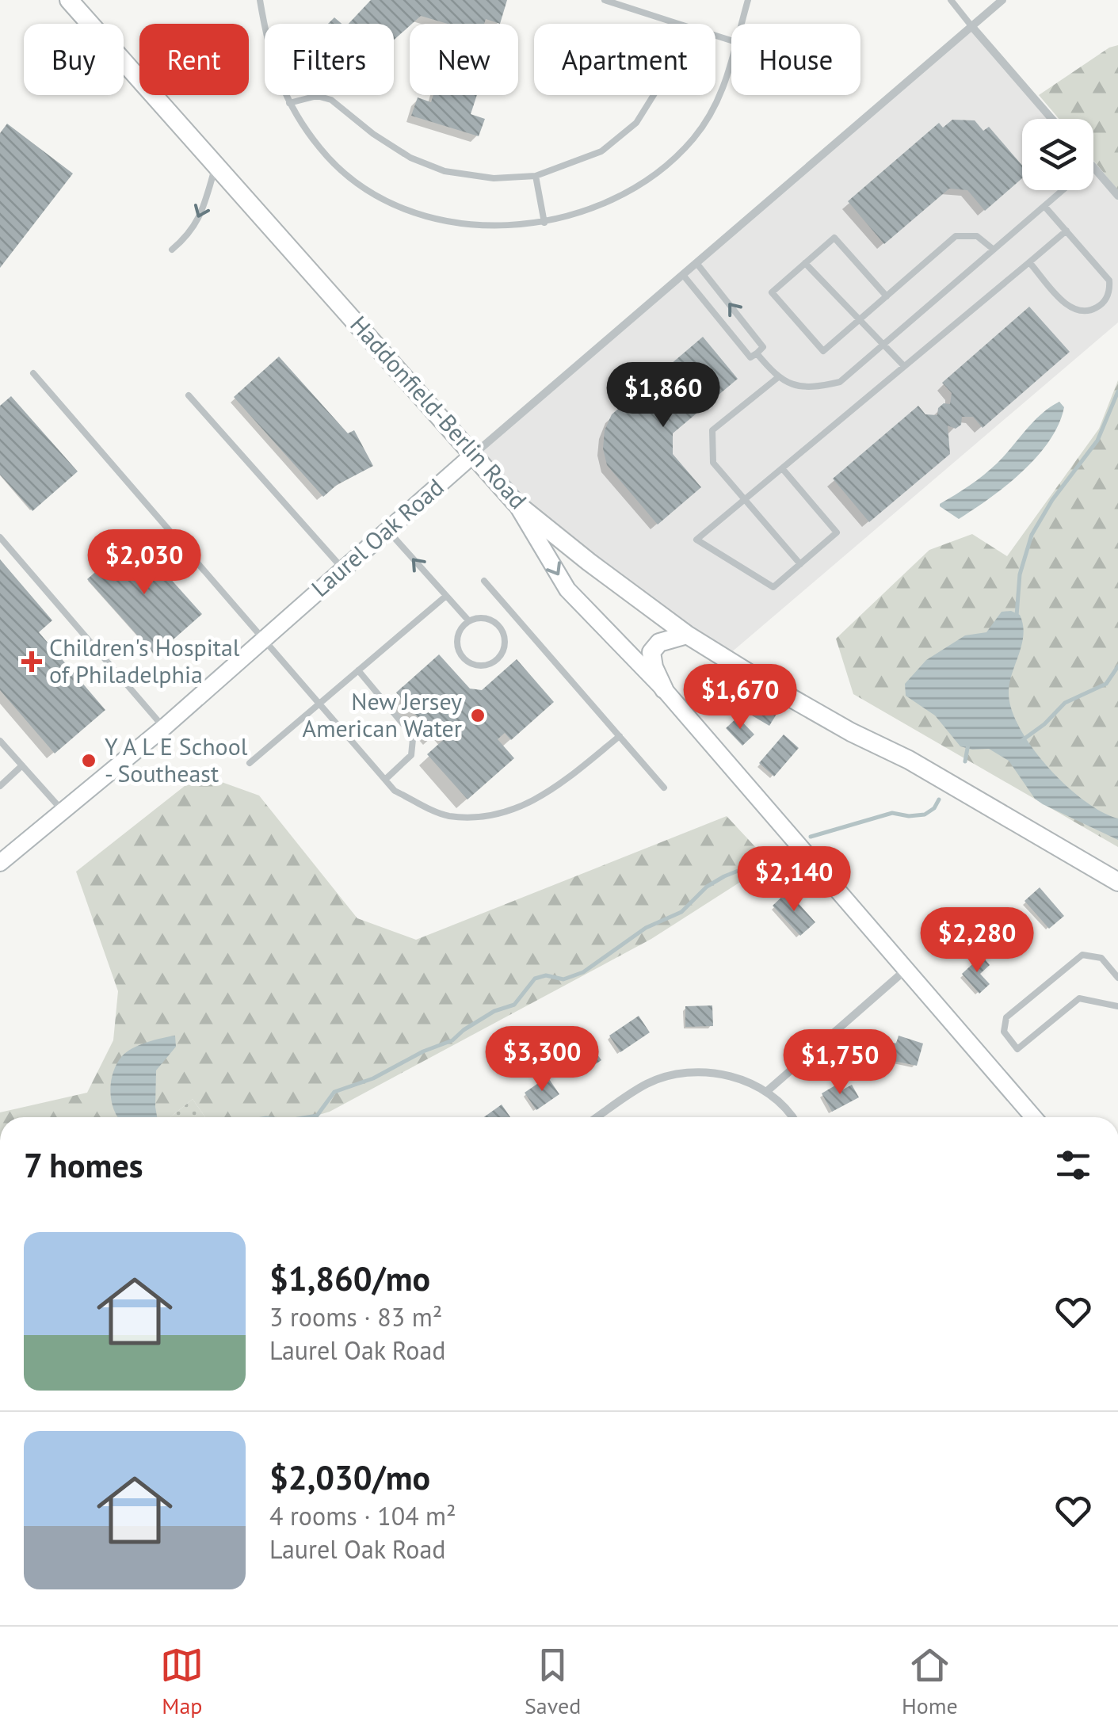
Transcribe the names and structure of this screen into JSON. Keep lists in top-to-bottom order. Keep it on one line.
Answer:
{"streets":{"main road":["Haddonfield-Berlin Road"],"street":["Laurel Oak Road"]},"crossings":[["Haddonfield-Berlin Road","Laurel Oak Road"]],"places":{"health":["Children's Hospital of Philadelphia"],"other":["New Jersey American Water","Y A L E School - Southeast"]},"page":{"chip":["Buy","Rent","Filters","New","Apartment","House"],"price":["$1,860","$2,030","$1,670","$2,140","$2,280","$3,300","$1,750"],"heading":"7 homes","list":[{"name":"$1,860/mo","note":"3 rooms · 83 m² · Laurel Oak Road"},{"name":"$2,030/mo","note":"4 rooms · 104 m² · Laurel Oak Road"}],"tabs":["Map","Saved","Home"]}}
